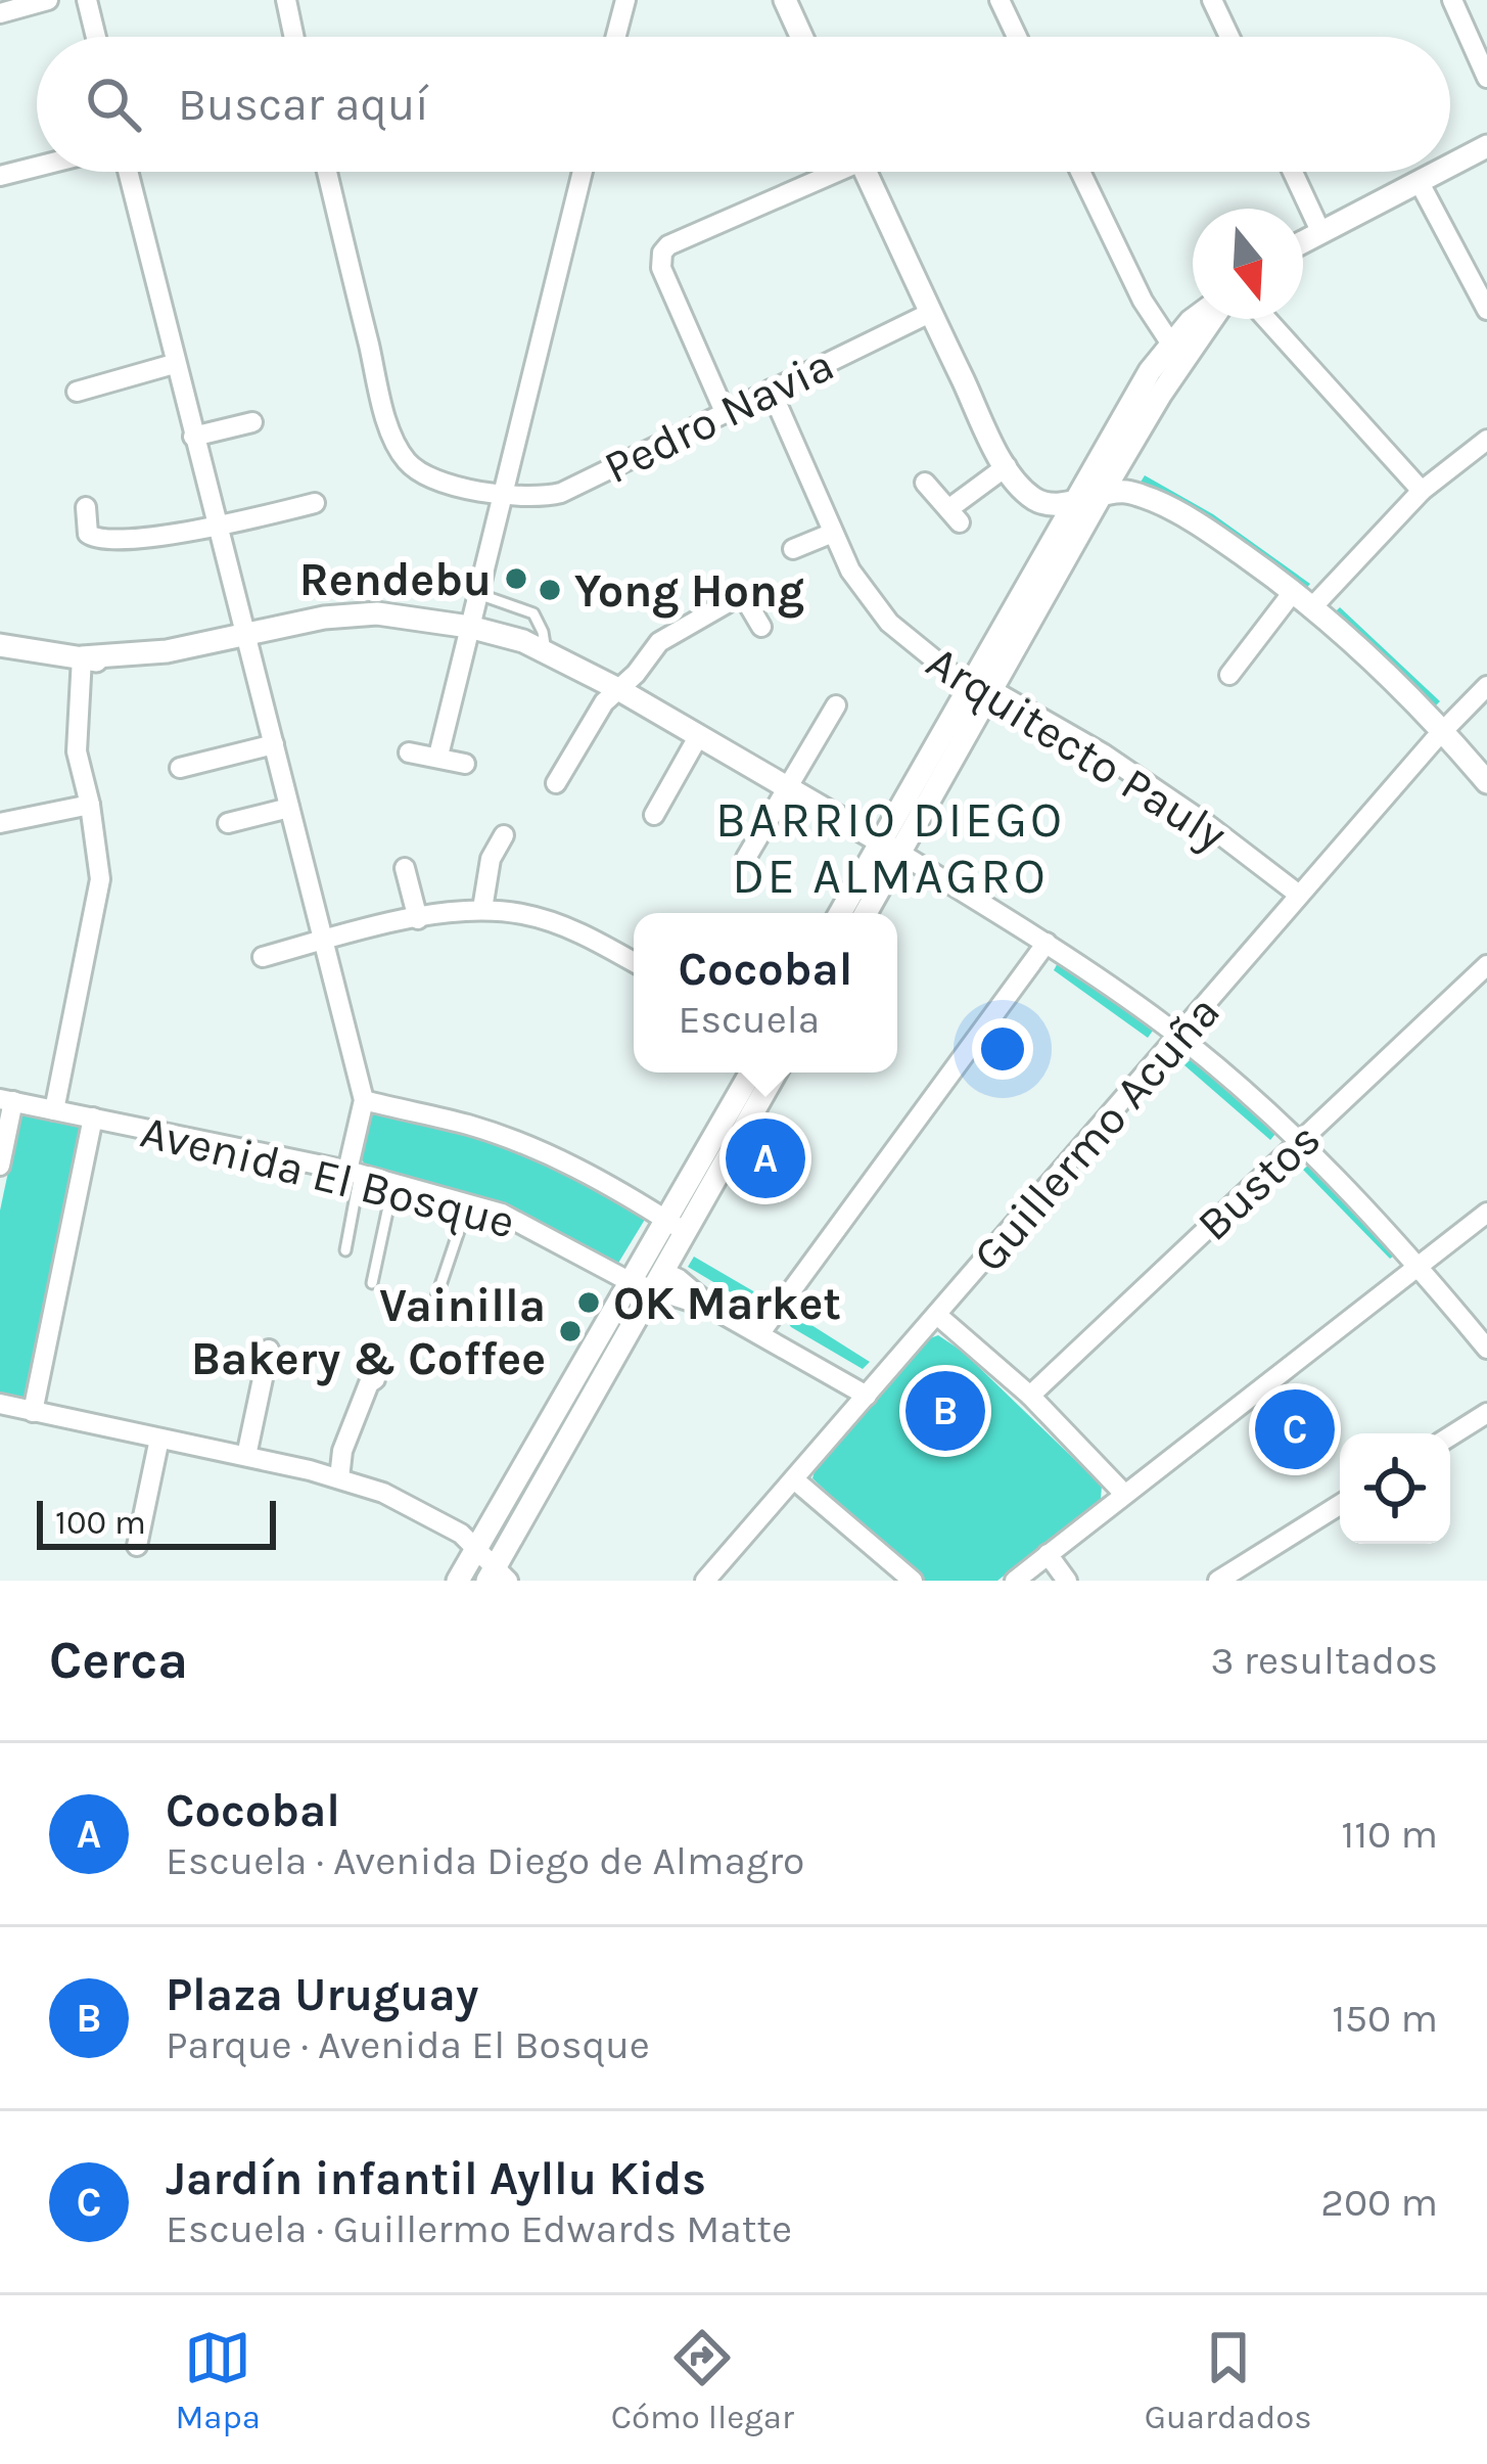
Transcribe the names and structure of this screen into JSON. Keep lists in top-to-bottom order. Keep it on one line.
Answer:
{"streets":{"street":["Pedro Navia","Arquitecto Pauly","Guillermo Acuña","Avenida El Bosque","Bustos"]},"crossings":[["Pedro Navia","Arquitecto Pauly"],["Arquitecto Pauly","Guillermo Acuña"],["Guillermo Acuña","Avenida El Bosque"]],"districts":["BARRIO DIEGO DE ALMAGRO"],"places":["Rendebu","Yong Hong","OK Market","Vainilla Bakery & Coffee"],"scale_bar":"100 m","north":"bottom","page":{"search":"Buscar aquí","popup":["Cocobal","Escuela"],"pins":["A","B","C"],"scale":"100 m","heading":["Cerca","3 resultados"],"list":[{"mark":"A","name":"Cocobal","note":"Escuela · Avenida Diego de Almagro","value":"110 m"},{"mark":"B","name":"Plaza Uruguay","note":"Parque · Avenida El Bosque","value":"150 m"},{"mark":"C","name":"Jardín infantil Ayllu Kids","note":"Escuela · Guillermo Edwards Matte","value":"200 m"}],"nav":["Mapa","Cómo llegar","Guardados"]}}
